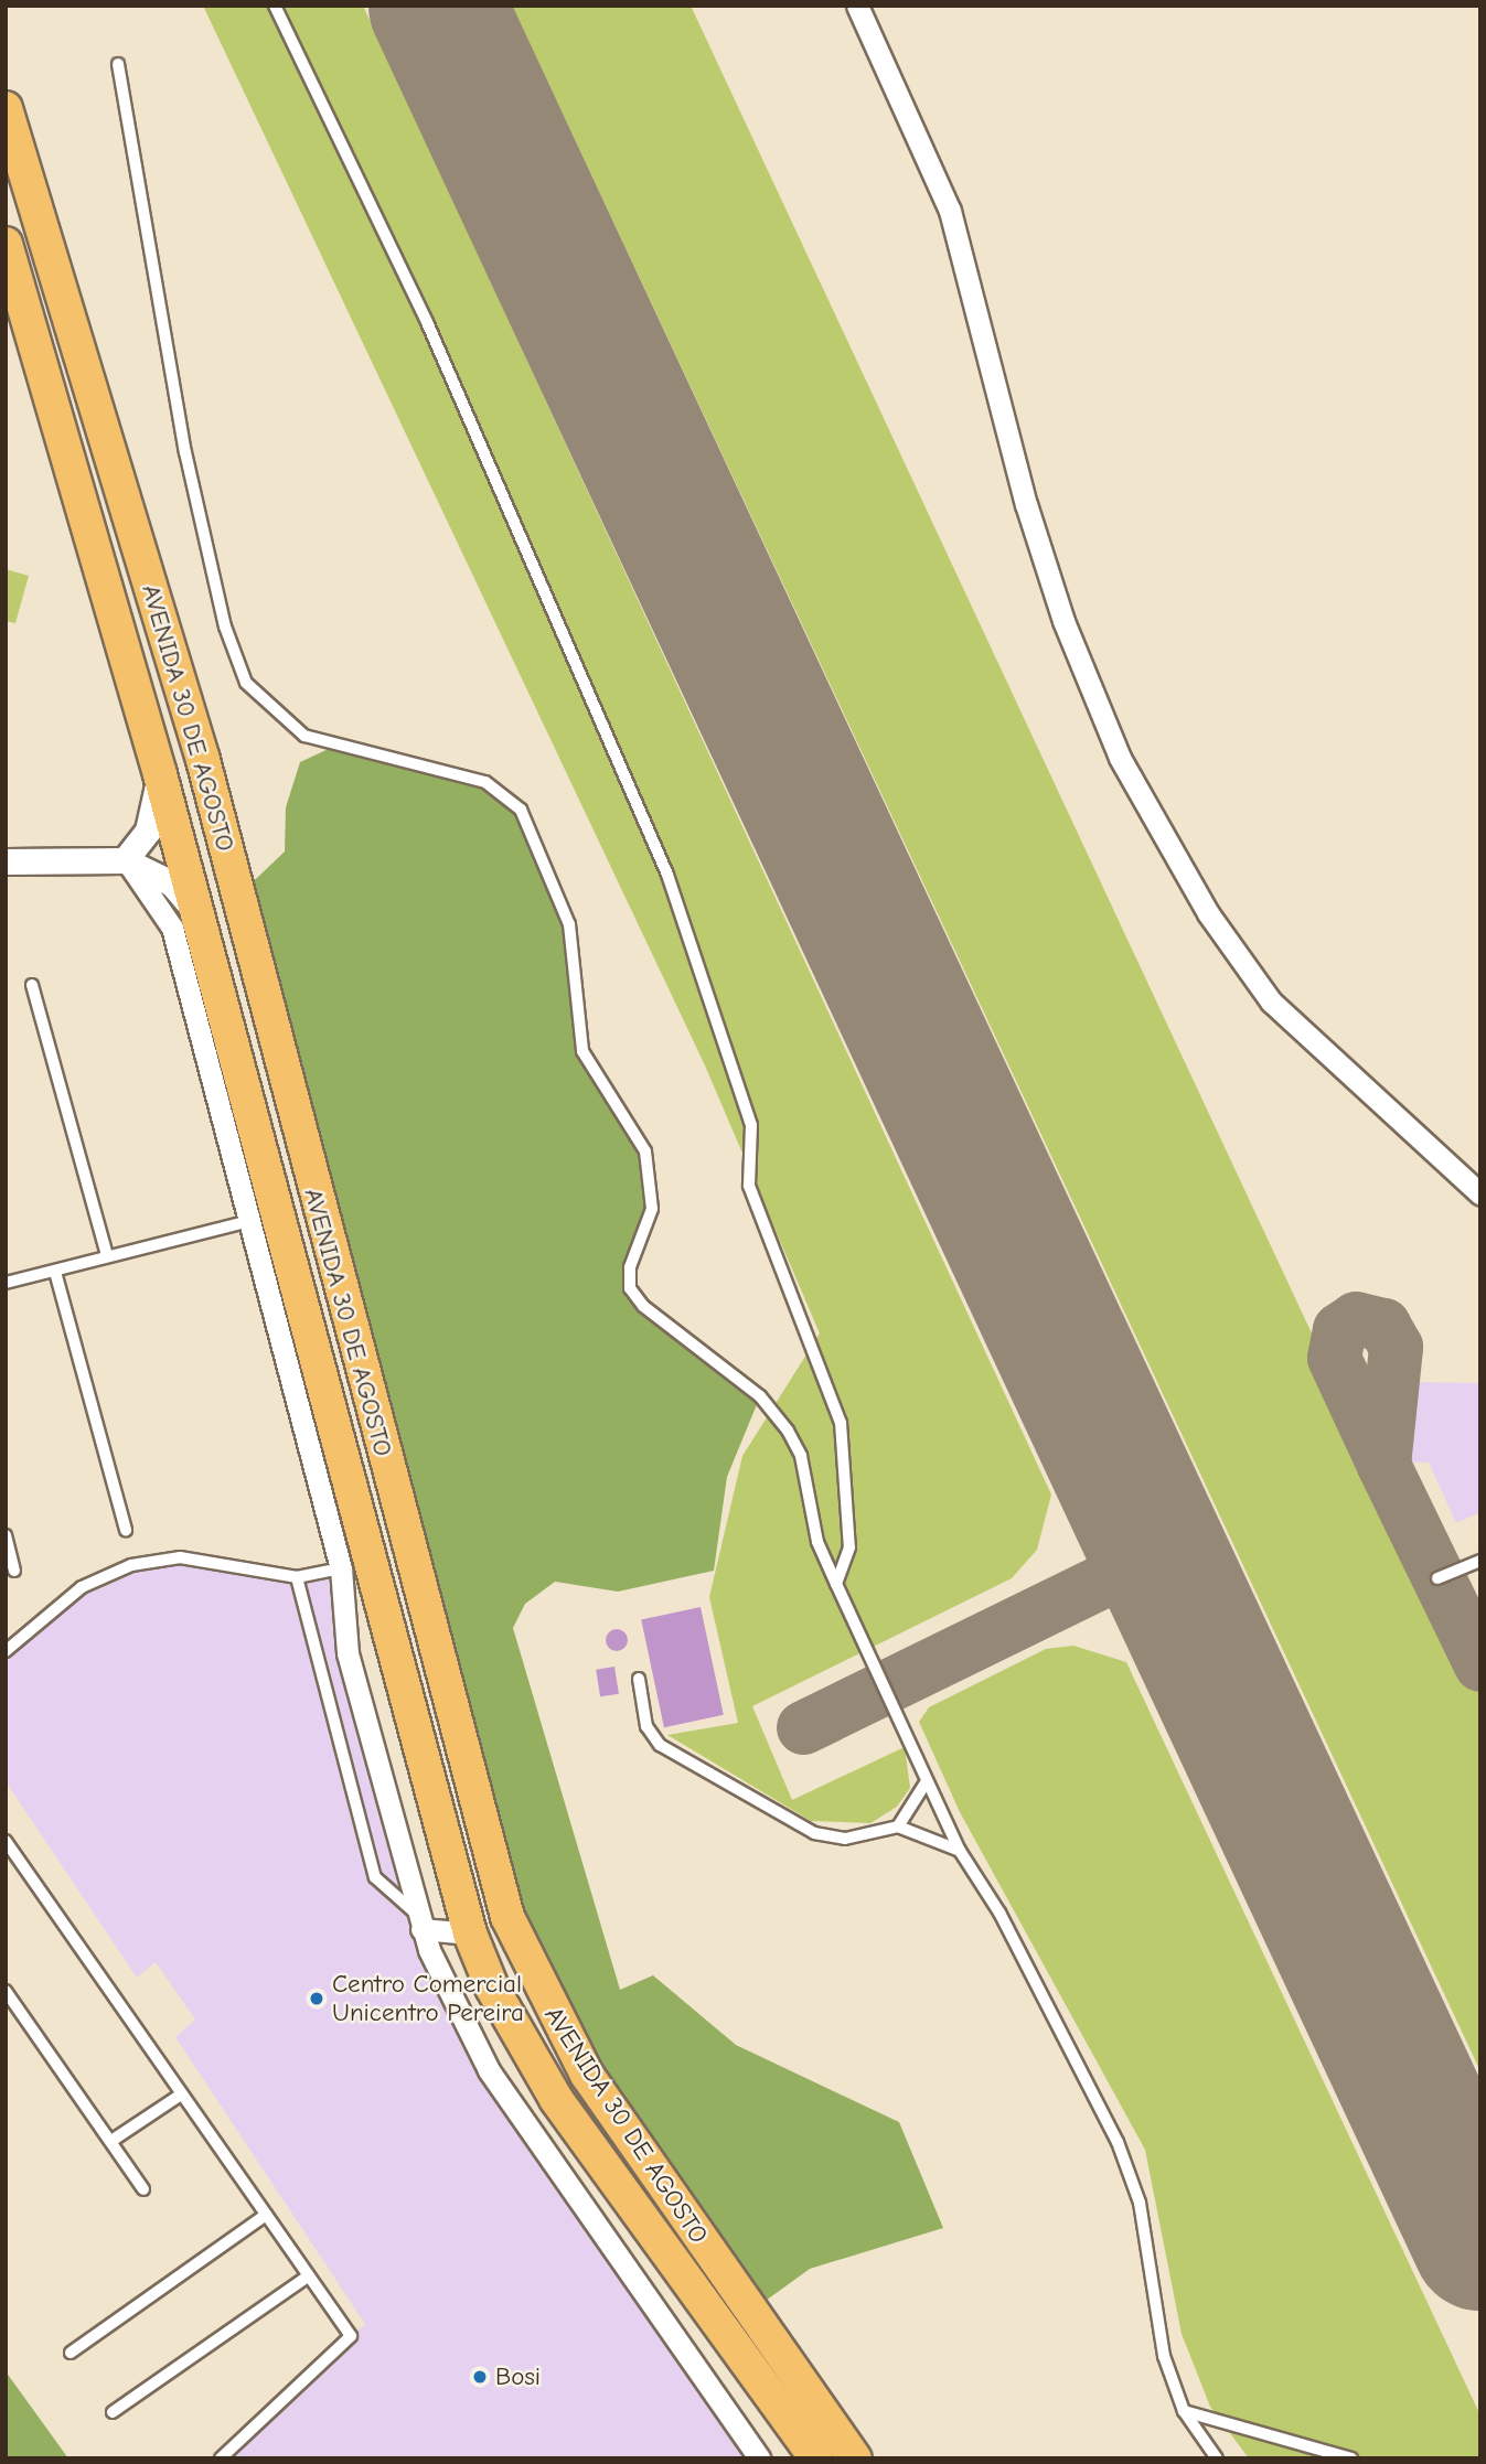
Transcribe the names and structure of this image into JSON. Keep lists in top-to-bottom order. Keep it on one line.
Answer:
{"streets":{"main road":["AVENIDA 30 DE AGOSTO"]},"places":["Centro Comercial Unicentro Pereira","Bosi"]}
